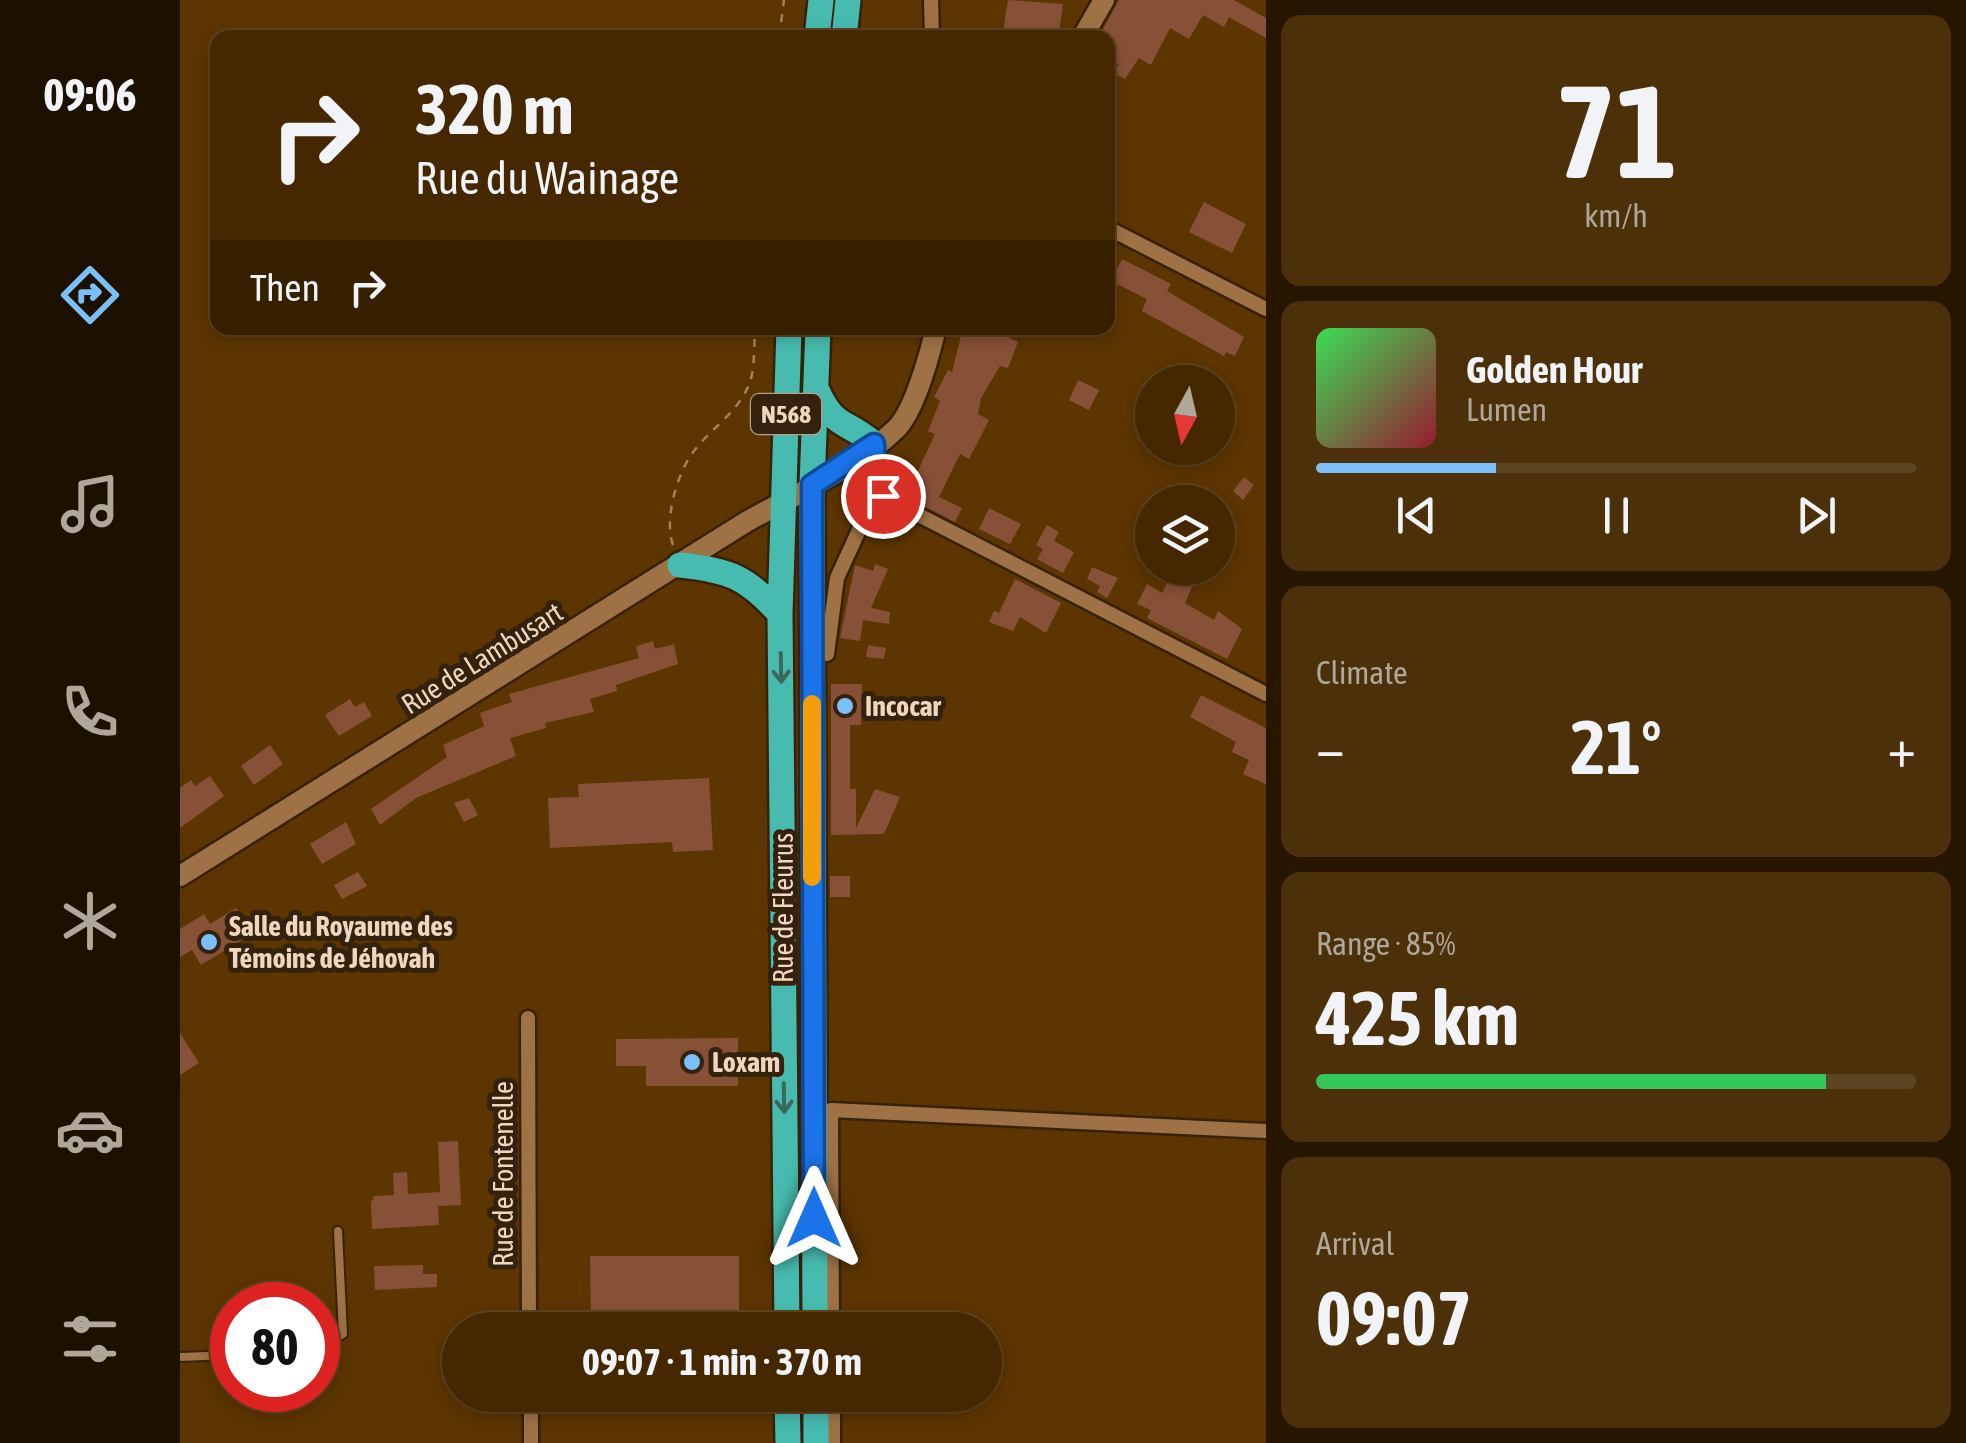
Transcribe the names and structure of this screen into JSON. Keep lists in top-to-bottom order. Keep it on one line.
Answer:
{"streets":{"highway":["N568","Rue de Fleurus"],"main road":["Rue de Lambusart"],"street":["Rue de Fontenelle"]},"crossings":[["N568","Rue de Lambusart"],["N568","Rue de Fleurus"],["Rue de Lambusart","Rue de Fleurus"]],"places":["Incocar","Salle du Royaume des Témoins de Jéhovah","Loxam"],"north":"bottom","page":{"tabs":"09:06","tile":[["71","km/h"],"Climate",["Range · 85%","425 km"],["Arrival","09:07"]],"turn":["320 m","Rue du Wainage"],"then":"Then","song":["Golden Hour","Lumen"],"heat":["−","21°","+"],"limit":"80","trip":"09:07 · 1 min · 370 m"}}
